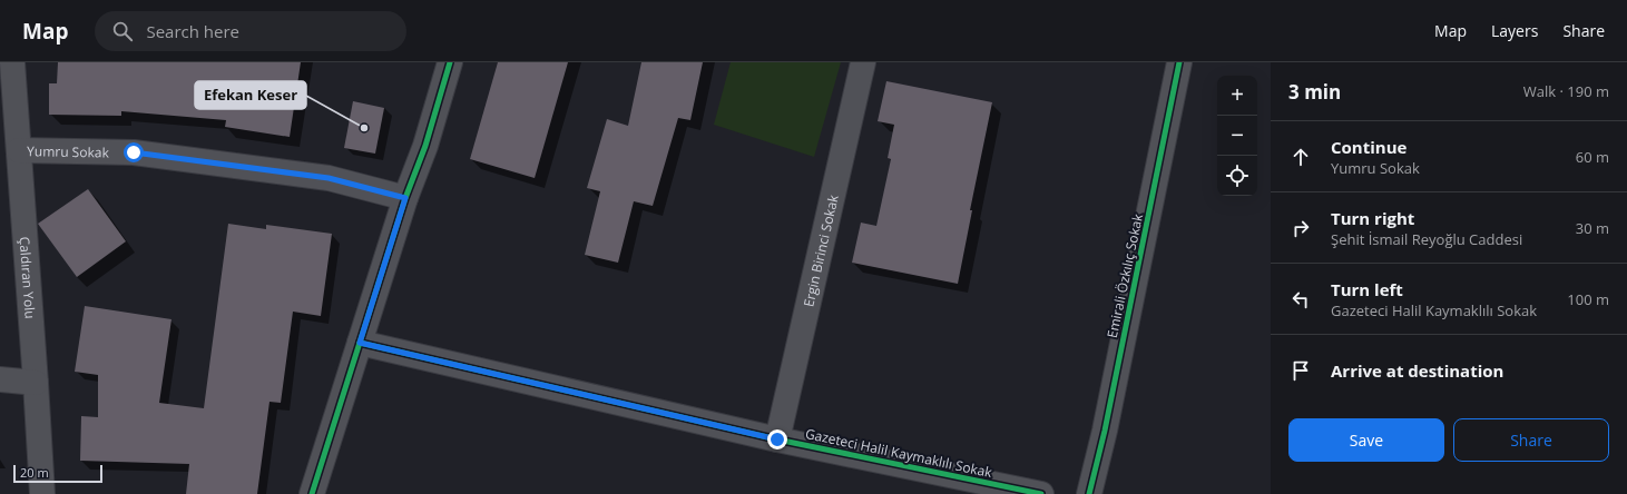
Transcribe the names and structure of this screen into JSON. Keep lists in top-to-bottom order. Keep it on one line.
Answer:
{"streets":{"street":["Yumru Sokak","Ergin Birinci Sokak","Emirali Özkılıç Sokak","Çaldıran Yolu","Gazeteci Halil Kaymaklılı Sokak"]},"crossings":[["Yumru Sokak","Çaldıran Yolu"],["Ergin Birinci Sokak","Gazeteci Halil Kaymaklılı Sokak"]],"places":["Efekan Keser"],"scale_bar":"20 m","page":{"header":"Map","search":"Search here","nav":["Map","Layers","Share"],"heading":["3 min","Walk · 190 m"],"map_buttons":["+","−"],"list":[["Continue","Yumru Sokak","60 m"],["Turn right","Şehit İsmail Reyoğlu Caddesi","30 m"],["Turn left","Gazeteci Halil Kaymaklılı Sokak","100 m"],"Arrive at destination"],"buttons":["Save","Share"],"scale":"20 m"}}
